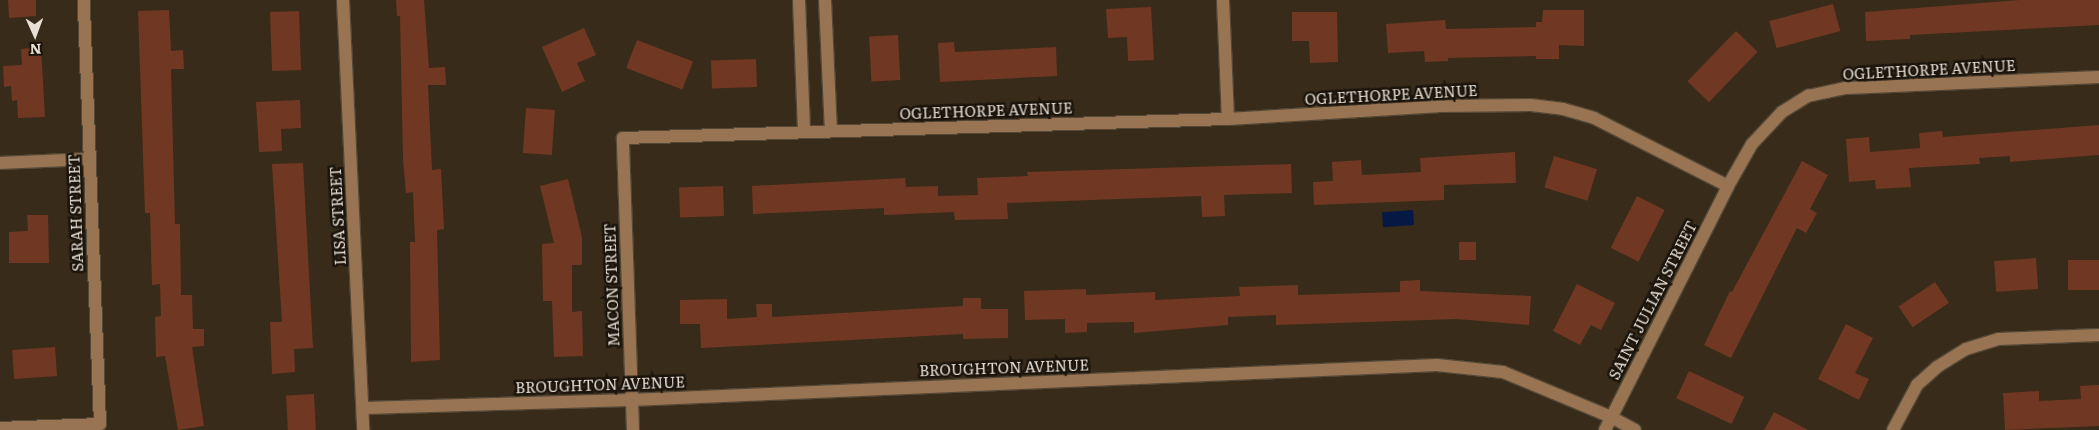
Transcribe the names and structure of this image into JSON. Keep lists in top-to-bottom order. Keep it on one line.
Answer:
{"streets":{"street":["OGLETHORPE AVENUE","SARAH STREET","LISA STREET","MACON STREET","SAINT JULIAN STREET","BROUGHTON AVENUE"]},"crossings":[["OGLETHORPE AVENUE","MACON STREET"],["OGLETHORPE AVENUE","SAINT JULIAN STREET"],["LISA STREET","BROUGHTON AVENUE"],["MACON STREET","BROUGHTON AVENUE"],["SAINT JULIAN STREET","BROUGHTON AVENUE"]],"north":"bottom"}
